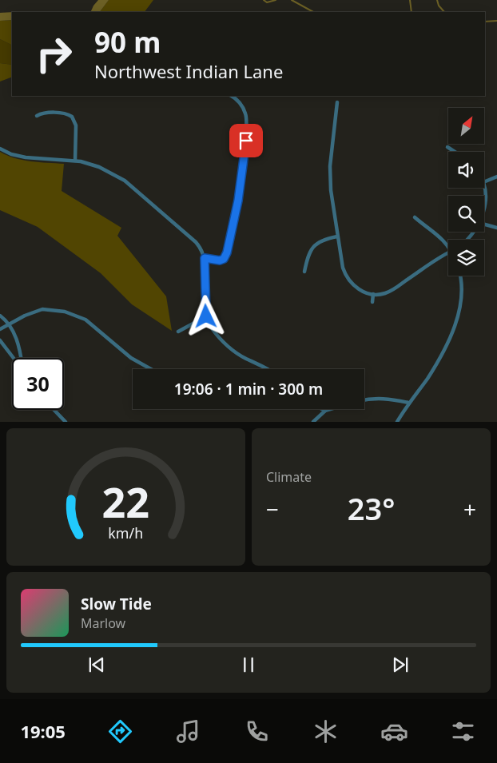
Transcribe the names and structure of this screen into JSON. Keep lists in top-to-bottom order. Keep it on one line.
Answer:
{"north":"top right","page":{"turn":["90 m","Northwest Indian Lane"],"limit":"30","trip":"19:06 · 1 min · 300 m","tile":"Climate","heat":["−","23°","+"],"song":["Slow Tide","Marlow"],"tabs":"19:05","gauge":["22","km/h"]}}
